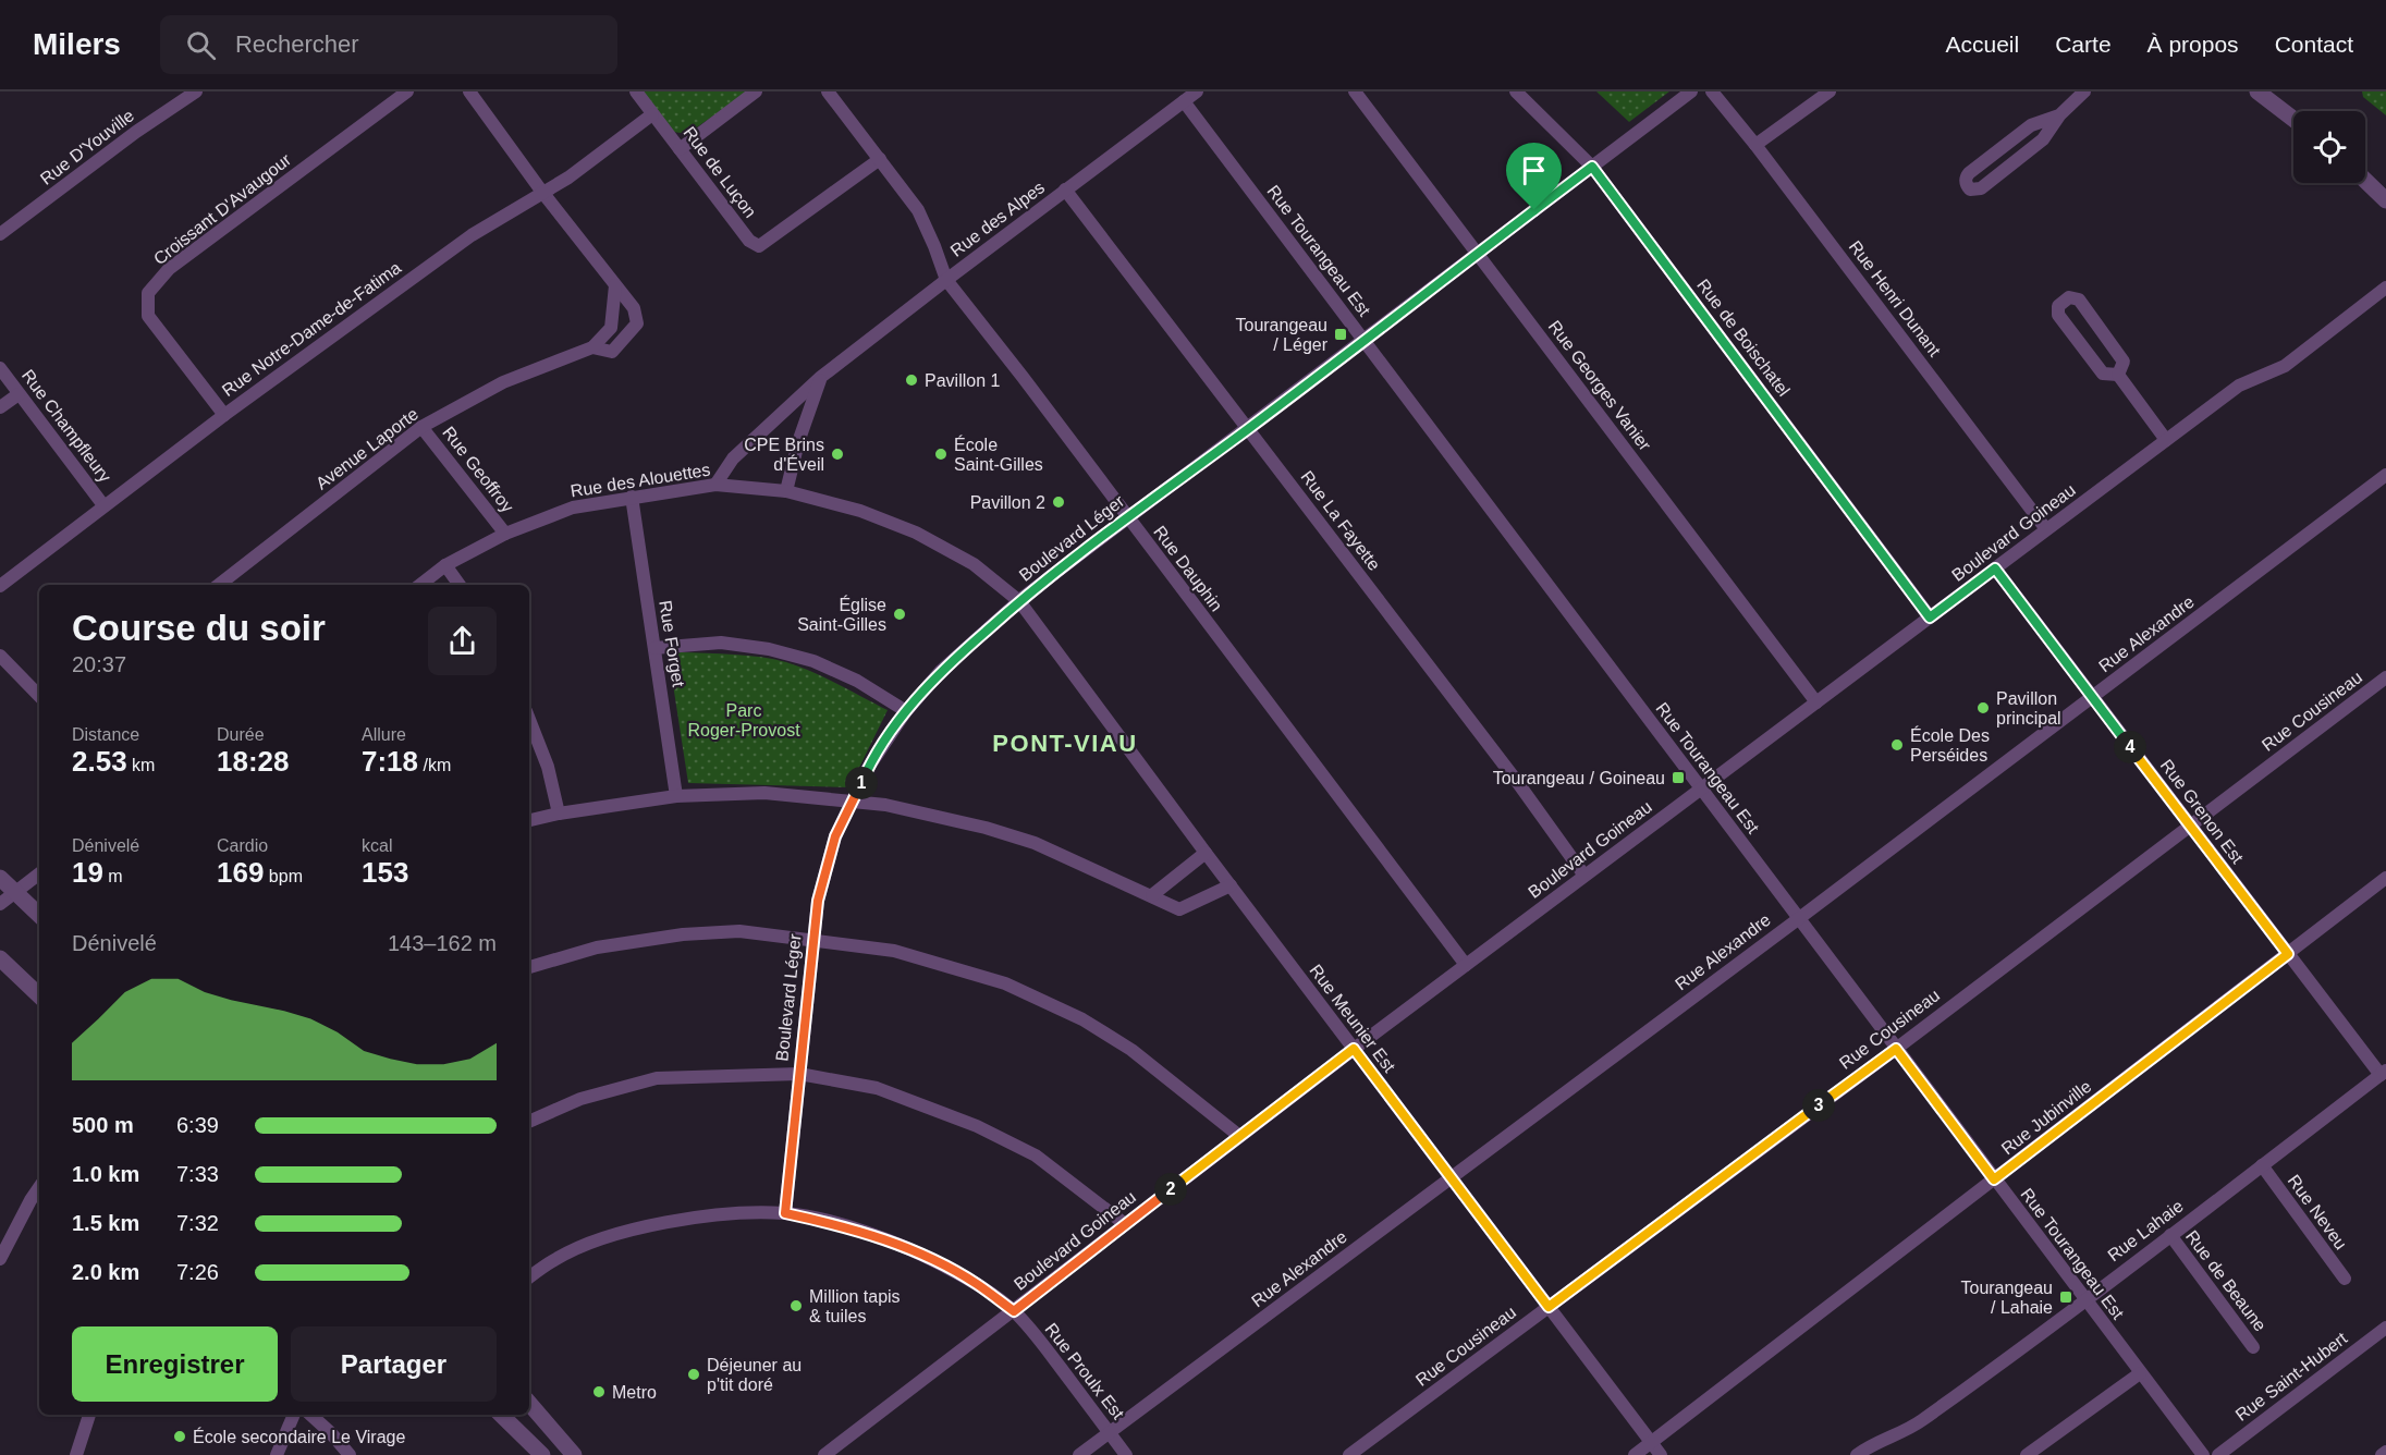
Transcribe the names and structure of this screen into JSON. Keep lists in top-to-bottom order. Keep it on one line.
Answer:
{"streets":{"street":["Rue D'Youville","Rue de Luçon","Croissant D'Avaugour","Rue des Alpes","Rue Tourangeau Est","Rue Henri Dunant","Rue Notre-Dame-de-Fatima","Rue de Boischatel","Rue Georges Vanier","Rue Champfleury","Avenue Laporte","Rue Geoffroy","Rue des Alouettes","Rue La Fayette","Boulevard Goineau","Boulevard Léger","Rue Dauphin","Rue Alexandre","Rue Forget","Rue Cousineau","Rue Grenon Est","Rue Meunier Est","Rue Jubinville","Rue Neveu","Rue Lahaie","Rue de Beaune","Rue Proulx Est","Rue Saint-Hubert"]},"crossings":[["Rue de Luçon","Rue Notre-Dame-de-Fatima"],["Rue de Luçon","Rue Dauphin"],["Croissant D'Avaugour","Rue Notre-Dame-de-Fatima"],["Rue des Alpes","Rue Tourangeau Est"],["Rue des Alpes","Rue des Alouettes"],["Rue des Alpes","Rue La Fayette"],["Rue des Alpes","Rue Dauphin"],["Rue Tourangeau Est","Boulevard Goineau"],["Rue Tourangeau Est","Boulevard Léger"],["Rue Tourangeau Est","Rue Alexandre"],["Rue Tourangeau Est","Rue Cousineau"],["Rue Tourangeau Est","Rue Jubinville"],["Rue Tourangeau Est","Rue Lahaie"],["Rue Henri Dunant","Boulevard Goineau"],["Rue Notre-Dame-de-Fatima","Rue Champfleury"],["Rue Notre-Dame-de-Fatima","Avenue Laporte"],["Rue de Boischatel","Boulevard Goineau"],["Rue de Boischatel","Boulevard Léger"],["Rue Georges Vanier","Boulevard Goineau"],["Rue Georges Vanier","Boulevard Léger"],["Avenue Laporte","Rue Geoffroy"],["Rue Geoffroy","Rue des Alouettes"],["Rue des Alouettes","Boulevard Léger"],["Rue des Alouettes","Rue Forget"],["Rue des Alouettes","Rue Meunier Est"],["Rue La Fayette","Boulevard Goineau"],["Rue La Fayette","Boulevard Léger"],["Boulevard Goineau","Rue Dauphin"],["Boulevard Goineau","Rue Grenon Est"],["Boulevard Goineau","Rue Meunier Est"],["Boulevard Goineau","Rue Proulx Est"],["Boulevard Léger","Rue Dauphin"],["Boulevard Léger","Rue Meunier Est"],["Boulevard Léger","Rue Proulx Est"],["Rue Alexandre","Rue Grenon Est"],["Rue Alexandre","Rue Meunier Est"],["Rue Alexandre","Rue Proulx Est"],["Rue Cousineau","Rue Grenon Est"],["Rue Cousineau","Rue Meunier Est"],["Rue Grenon Est","Rue Jubinville"],["Rue Grenon Est","Rue Lahaie"],["Rue Meunier Est","Rue Jubinville"],["Rue Neveu","Rue Lahaie"],["Rue Lahaie","Rue de Beaune"]],"districts":["PONT-VIAU"],"parks":["Parc Roger-Provost"],"places":{"transit":["Tourangeau / Léger","Tourangeau / Goineau","Tourangeau / Lahaie"],"other":["Pavillon 1","CPE Brins d'Éveil","École Saint-Gilles","Pavillon 2","Église Saint-Gilles","Pavillon principal","École Des Perséides","Million tapis & tuiles","Déjeuner au p'tit doré","Metro","École secondaire Le Virage"]},"page":{"header":"Milers","search":"Rechercher","nav":["Accueil","Carte","À propos","Contact"],"heading":["Course du soir","20:37"],"stats":[["Distance","2.53 km"],["Durée","18:28"],["Allure","7:18 /km"],["Dénivelé","19 m"],["Cardio","169 bpm"],["kcal","153"]],"pins":["4","1","3","2"],"chart":["Dénivelé","143–162 m"],"list":[{"name":"500 m","note":"6:39"},{"name":"1.0 km","note":"7:33"},{"name":"1.5 km","note":"7:32"},{"name":"2.0 km","note":"7:26"}],"buttons":["Enregistrer","Partager"]}}
